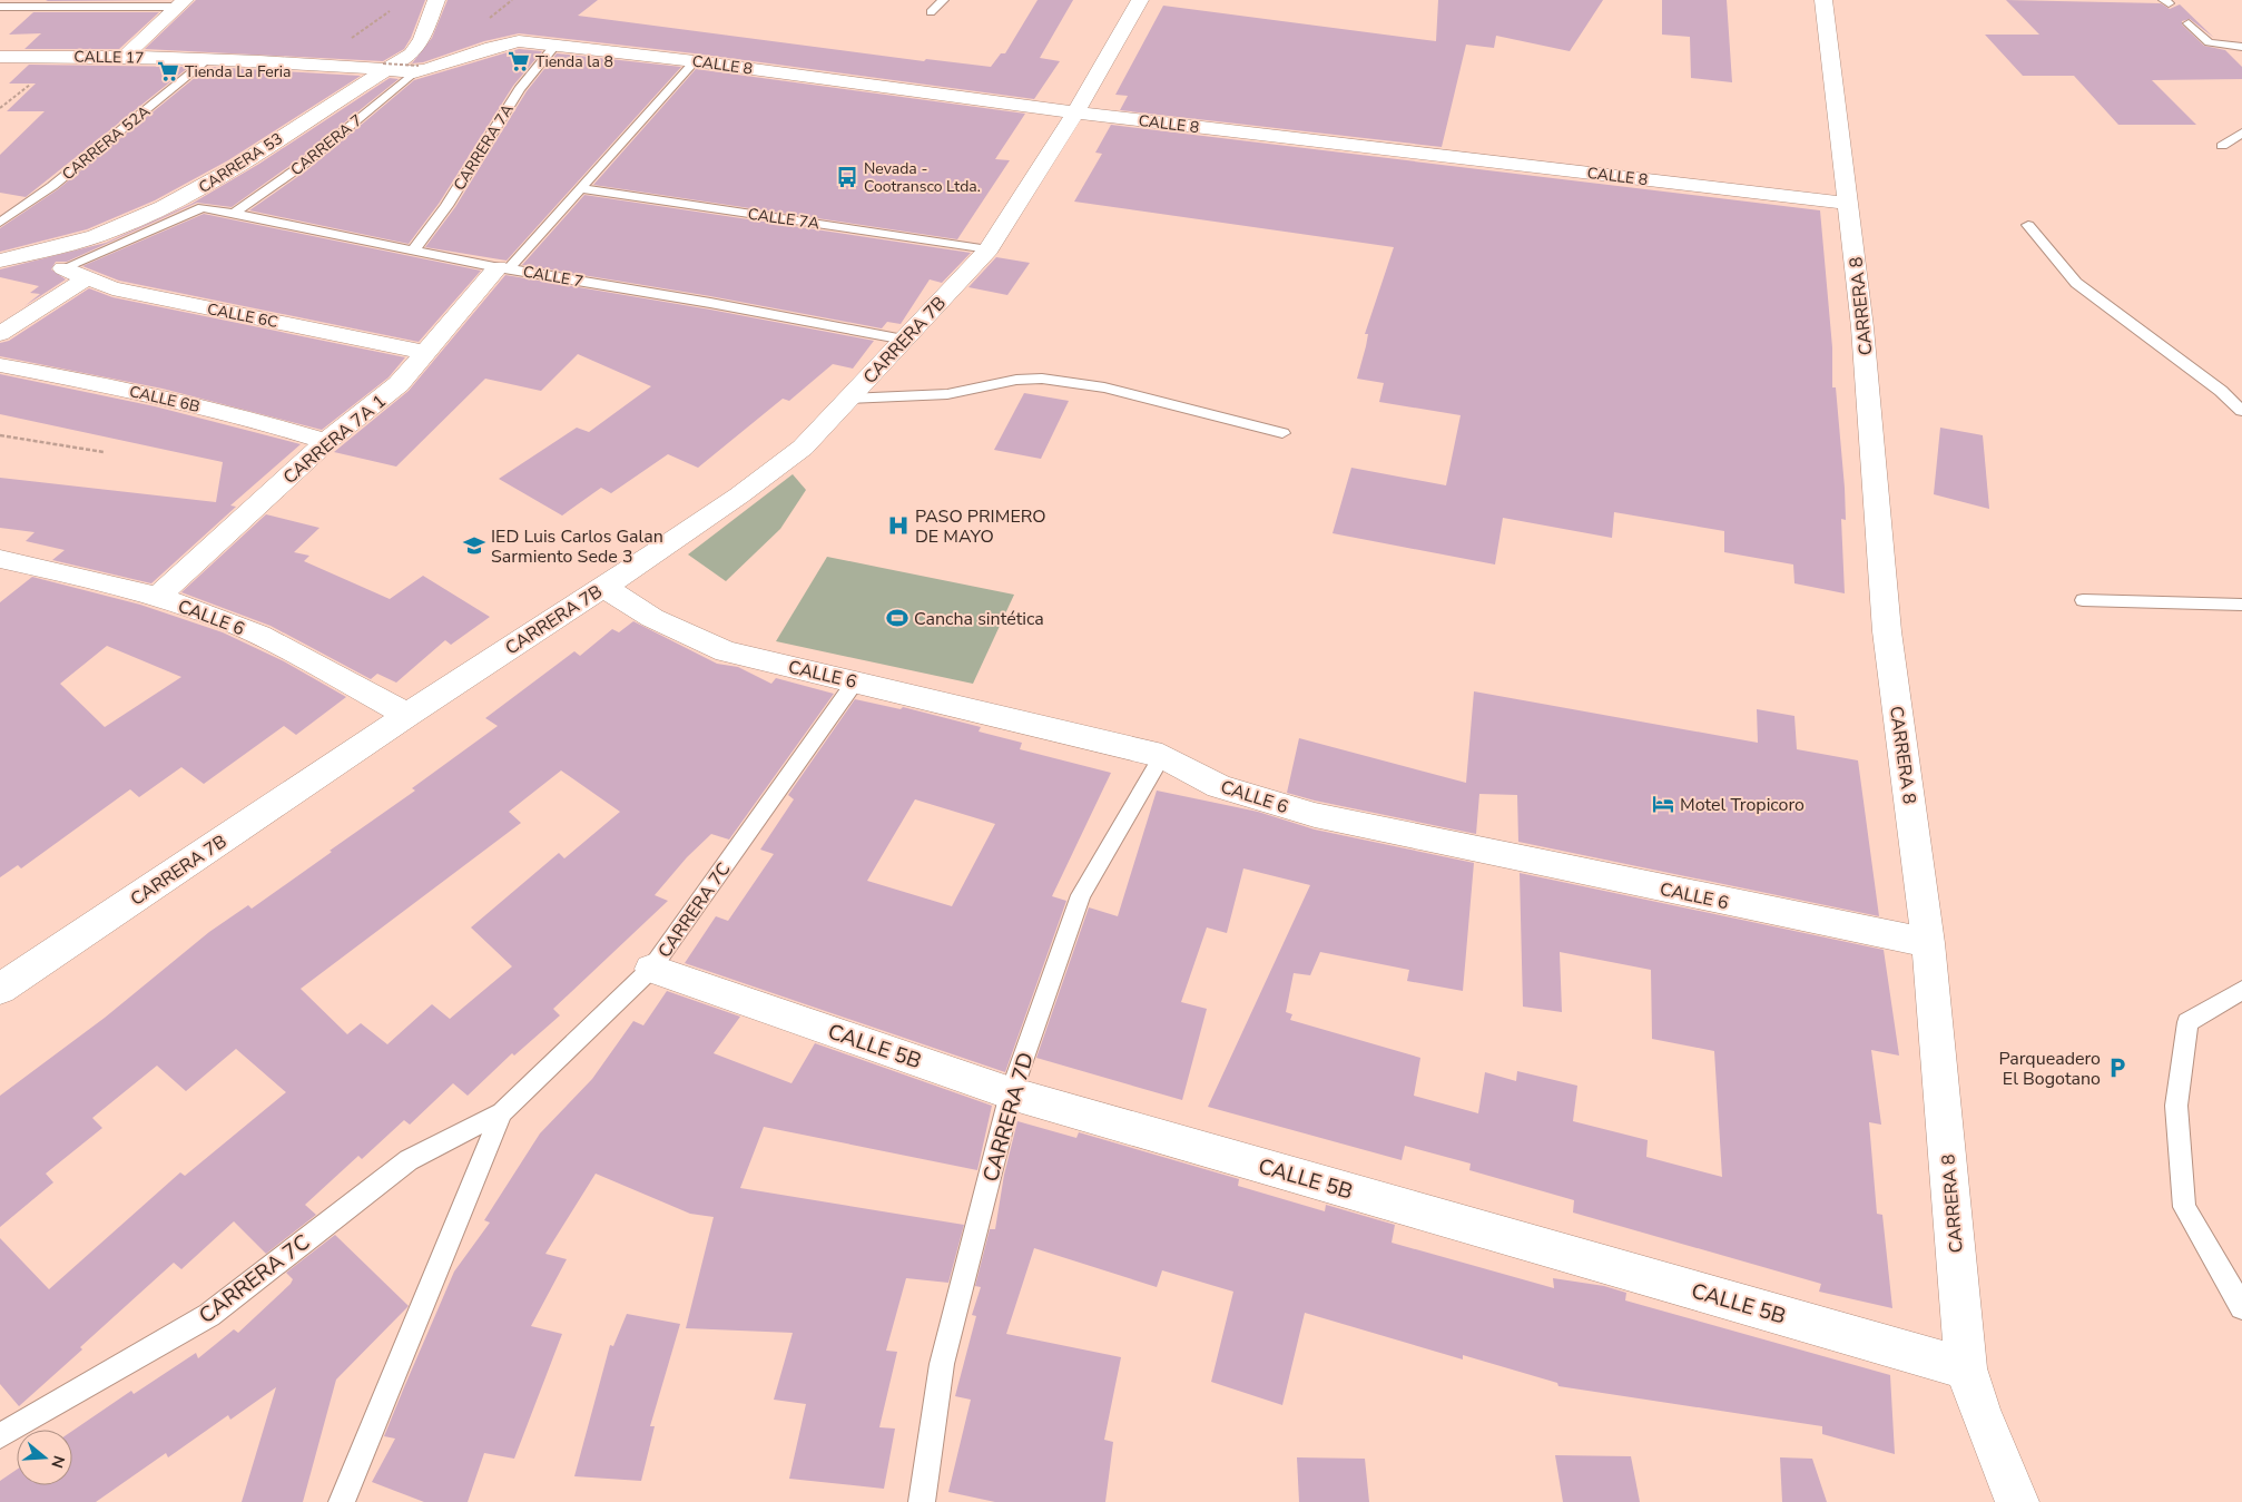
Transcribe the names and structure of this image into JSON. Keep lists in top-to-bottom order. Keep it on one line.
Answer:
{"streets":{"street":["CALLE 17","CALLE 8","CARRERA 53","CARRERA 8","CALLE 6C","CARRERA 7B","CALLE 6B","CARRERA 7A 1","CALLE 6","CALLE 5B"],"lane":["CARRERA 52A","CARRERA 7","CARRERA 7A","CALLE 7A","CALLE 7","CARRERA 7C","CARRERA 7D"]},"crossings":[["CALLE 17","CARRERA 52A"],["CALLE 17","CARRERA 53"],["CALLE 8","CARRERA 7"],["CALLE 8","CARRERA 7A"],["CALLE 8","CARRERA 8"],["CALLE 8","CARRERA 7B"],["CALLE 8","CARRERA 7A 1"],["CARRERA 7","CALLE 7"],["CARRERA 7A","CALLE 7"],["CALLE 7A","CARRERA 7B"],["CALLE 7A","CARRERA 7A 1"],["CALLE 7","CARRERA 7B"],["CALLE 7","CARRERA 7A 1"],["CARRERA 8","CALLE 6"],["CARRERA 8","CALLE 5B"],["CALLE 6C","CARRERA 7A 1"],["CARRERA 7B","CALLE 6"],["CALLE 6B","CARRERA 7A 1"],["CARRERA 7A 1","CALLE 6"],["CALLE 6","CARRERA 7C"],["CALLE 6","CARRERA 7D"],["CARRERA 7C","CALLE 5B"],["CALLE 5B","CARRERA 7D"]],"places":{"supermarket":["Tienda la 8","Tienda La Feria"],"bus stop":["Nevada - Cootransco Ltda."],"hospital":["PASO PRIMERO DE MAYO"],"school or university":["IED Luis Carlos Galan Sarmiento Sede 3"],"sports":["Cancha sintética"],"hotel":["Motel Tropicoro"],"parking":["Parqueadero El Bogotano"]},"north":"right"}
